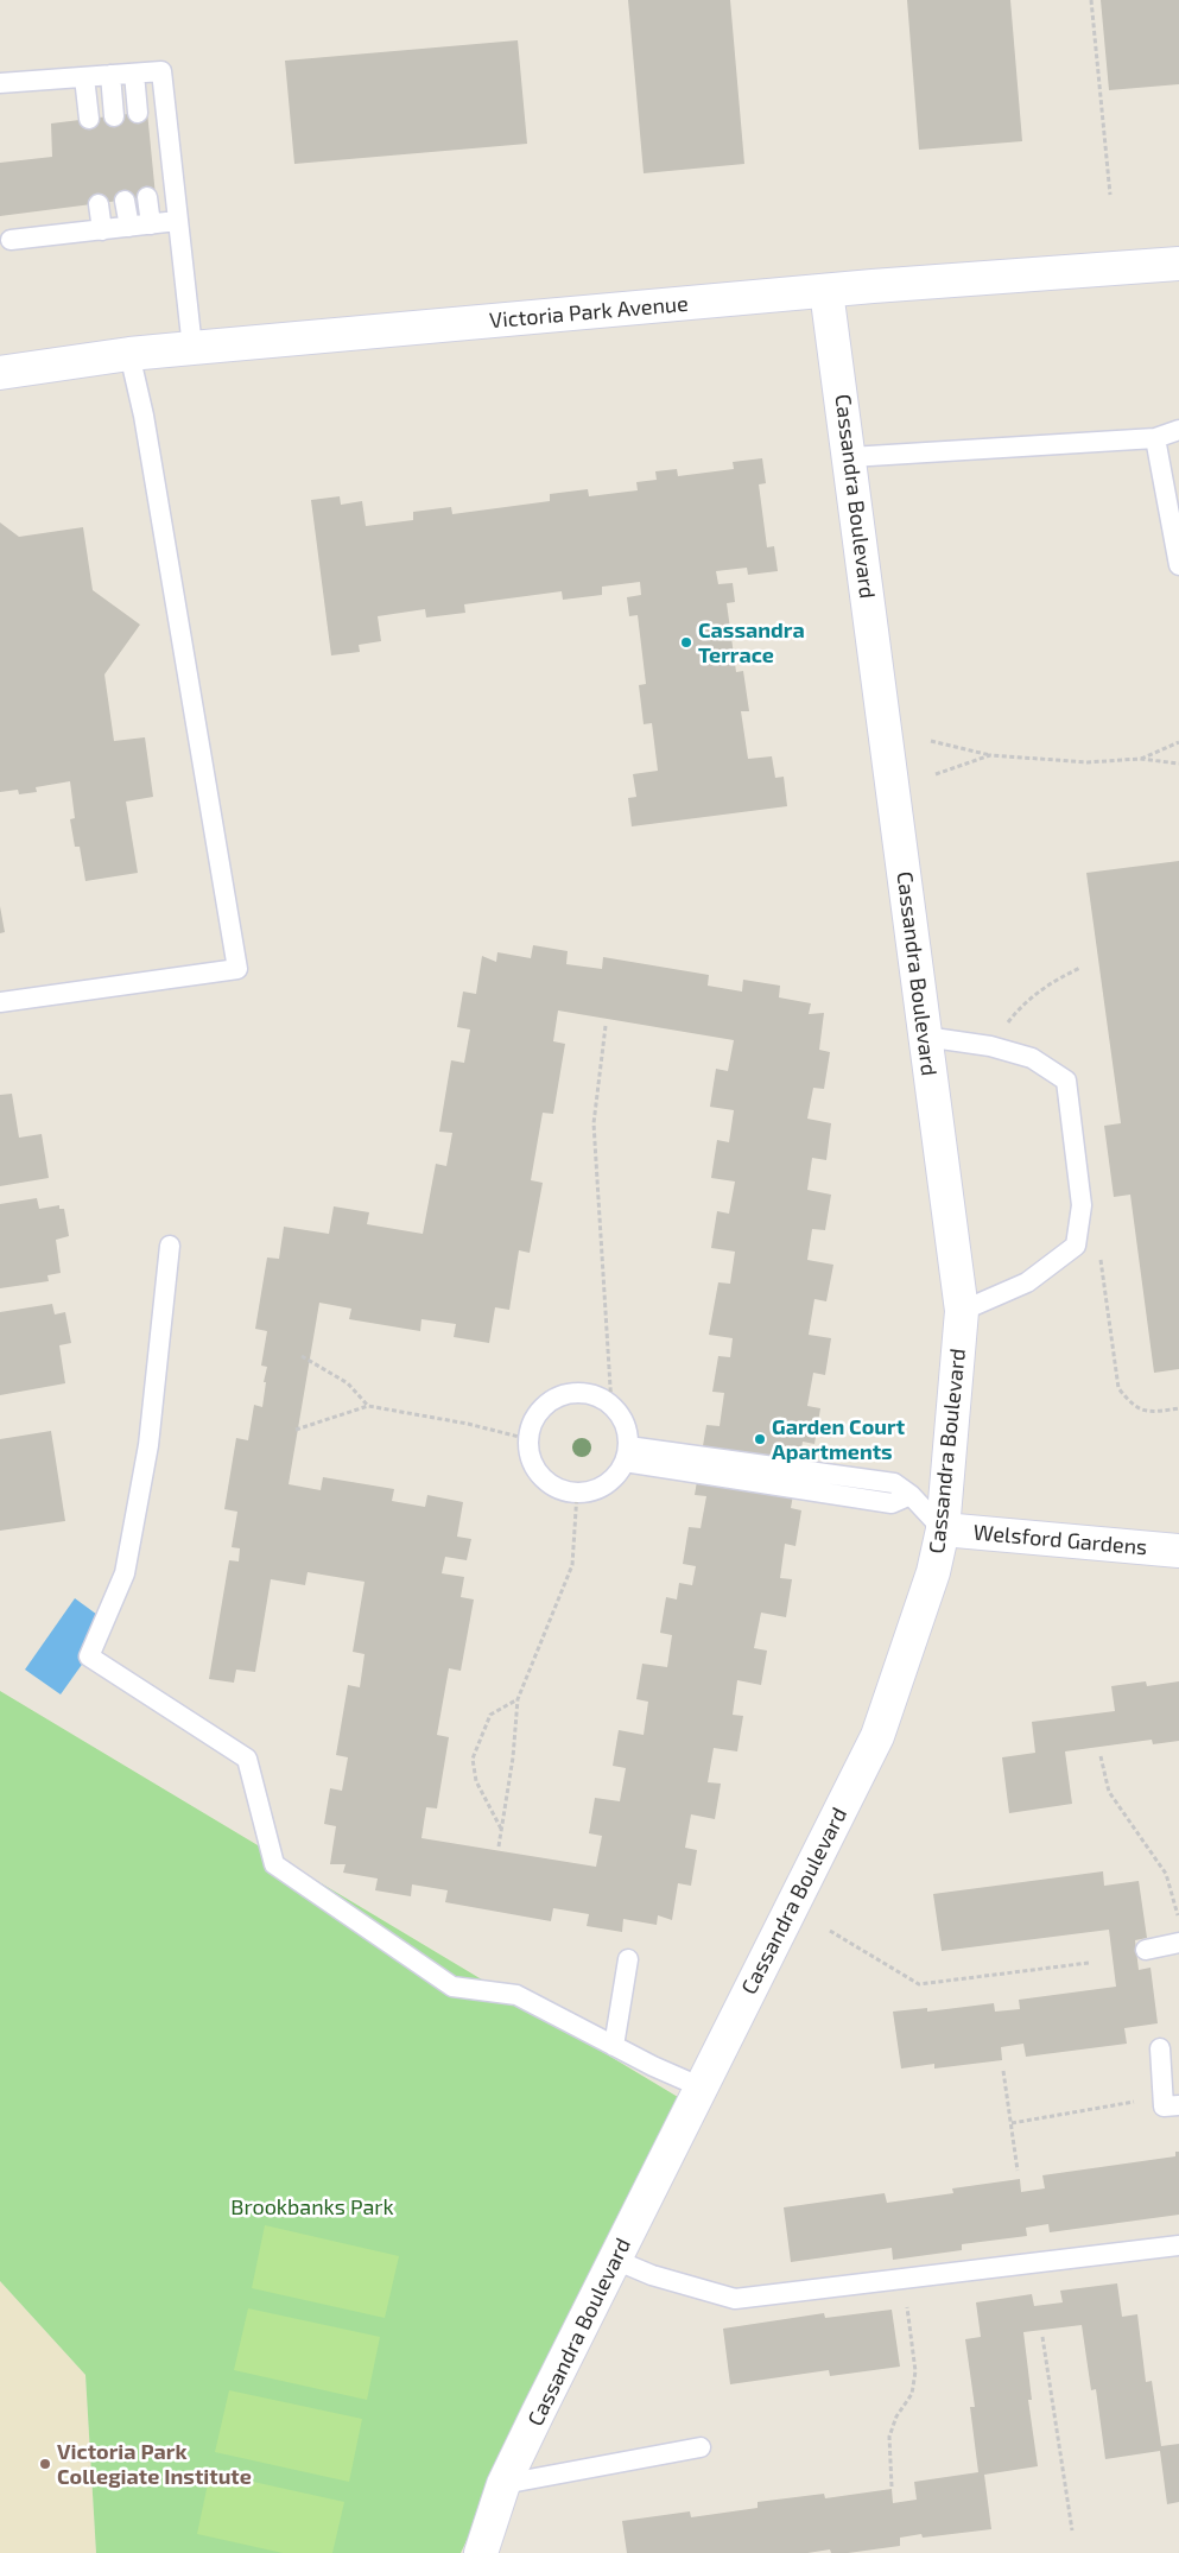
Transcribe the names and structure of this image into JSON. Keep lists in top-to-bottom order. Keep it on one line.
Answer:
{"streets":{"street":["Victoria Park Avenue","Cassandra Boulevard","Welsford Gardens"]},"crossings":[["Victoria Park Avenue","Cassandra Boulevard"],["Cassandra Boulevard","Welsford Gardens"]],"parks":["Brookbanks Park"],"places":["Cassandra Terrace","Garden Court Apartments","Victoria Park Collegiate Institute"]}
